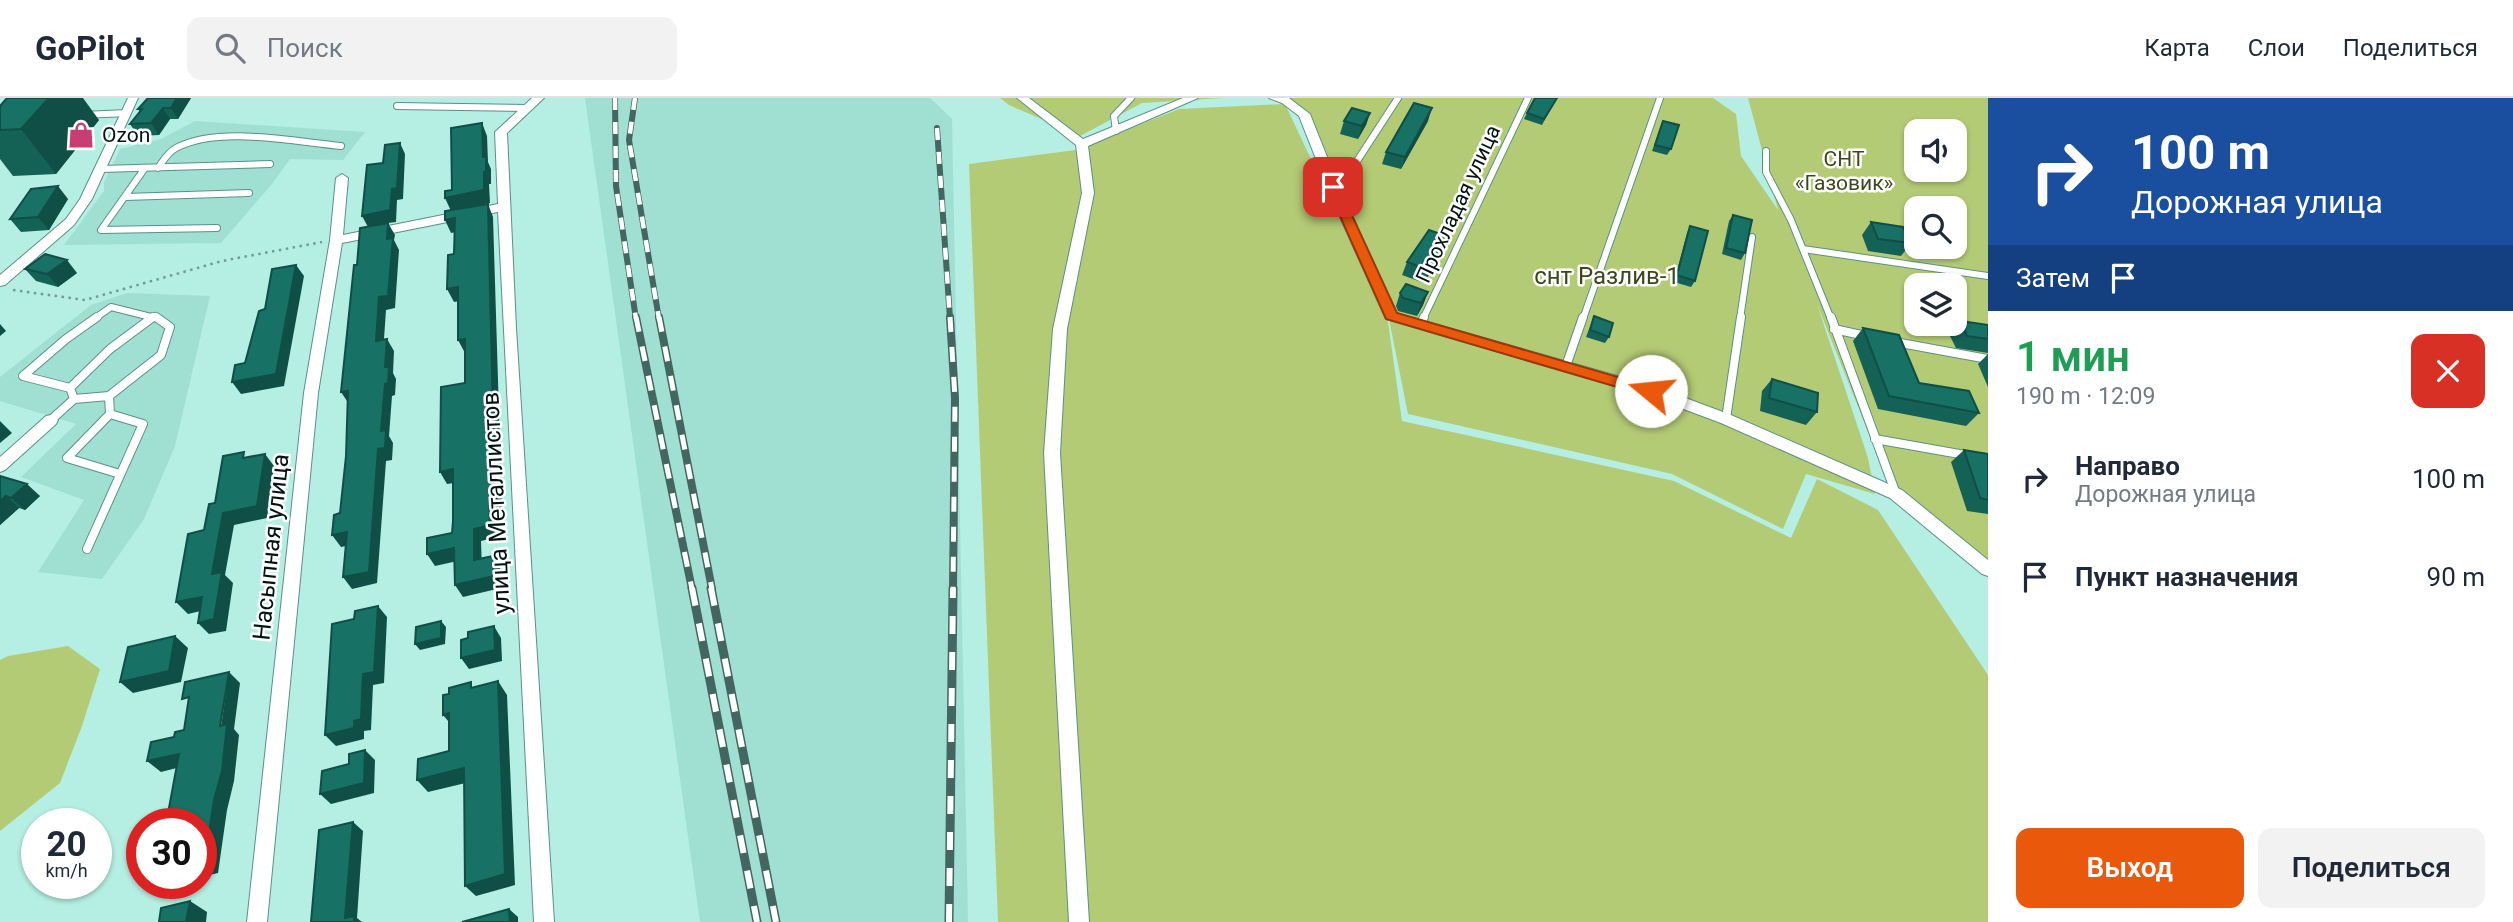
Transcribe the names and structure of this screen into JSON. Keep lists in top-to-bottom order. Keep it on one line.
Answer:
{"streets":{"street":["улица Металлистов","Насыпная улица"],"lane":["Прохладая улица"]},"parks":["СНТ «Газовик»","снт Разлив-1"],"places":{"shop":["Ozon"]},"page":{"header":"GoPilot","search":"Поиск","nav":["Карта","Слои","Поделиться"],"turn":["100 m","Дорожная улица"],"then":"Затем","heading":["1 мин","190 m · 12:09"],"list":[{"name":"Направо","note":"Дорожная улица","value":"100 m"},{"name":"Пункт назначения","value":"90 m"}],"speed":"20 km/h","limit":"30","buttons":["Выход","Поделиться"]}}
